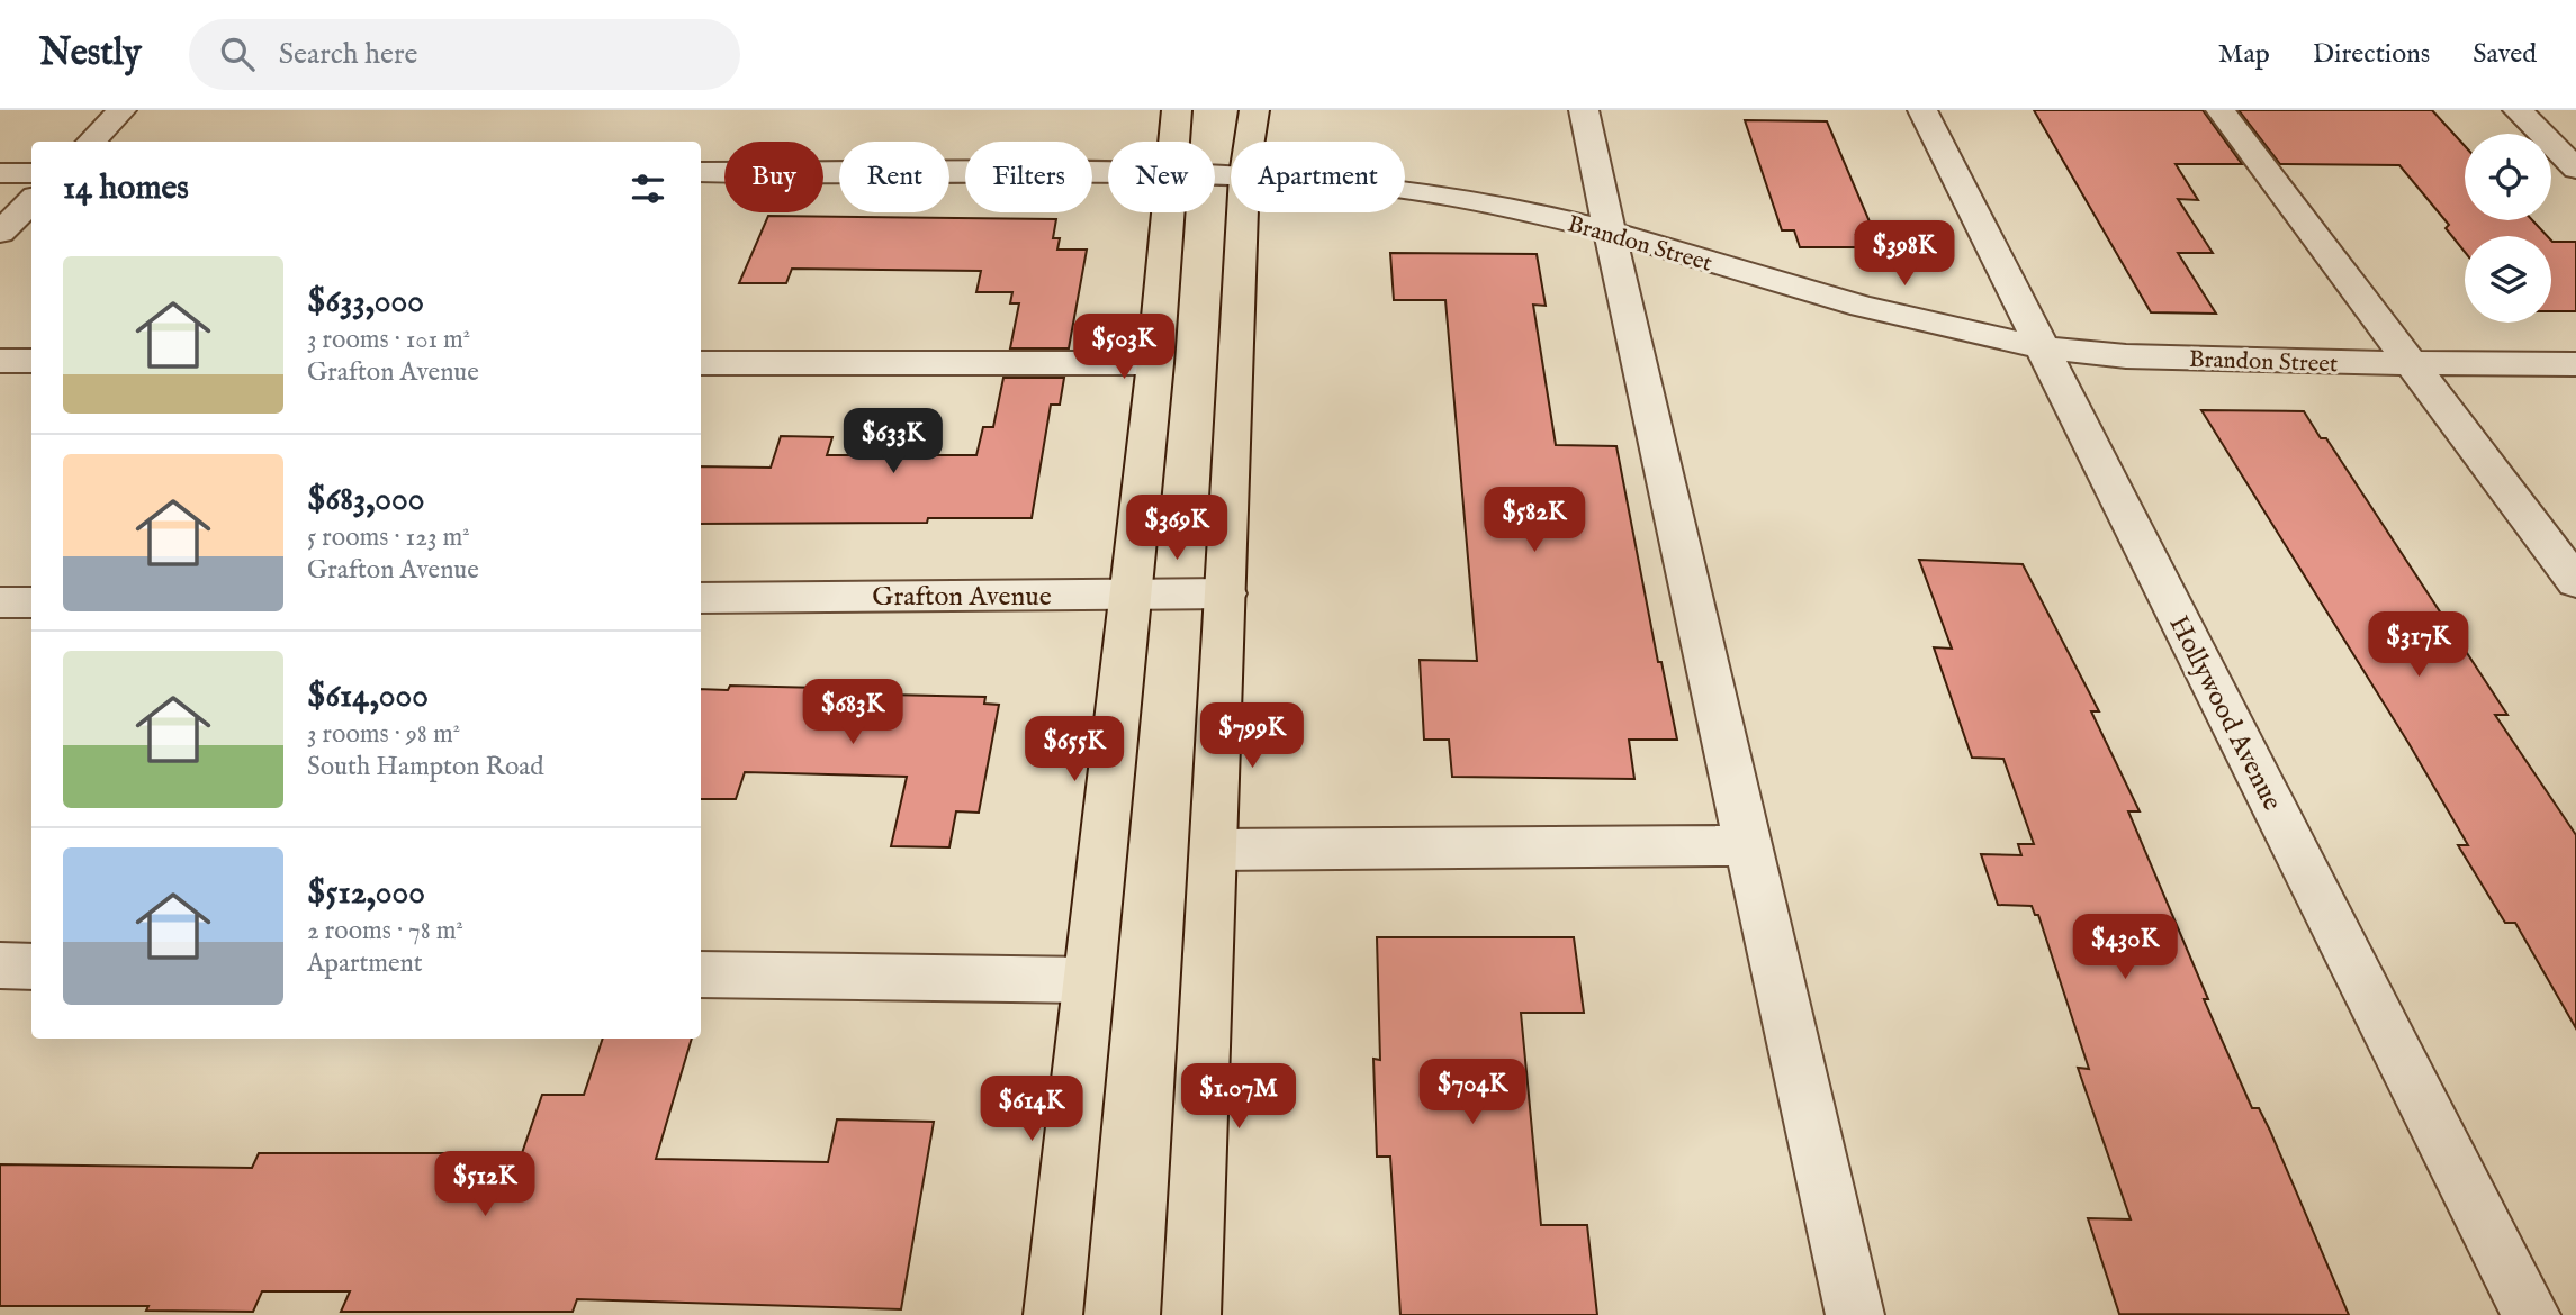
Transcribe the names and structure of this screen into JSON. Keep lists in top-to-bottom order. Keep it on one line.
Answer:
{"streets":{"street":["Brandon Street","Grafton Avenue","Hollywood Avenue"]},"crossings":[["Brandon Street","Hollywood Avenue"]],"page":{"header":"Nestly","search":"Search here","nav":["Map","Directions","Saved"],"chip":["Buy","Rent","Filters","New","Apartment"],"heading":"14 homes","price":["$398K","$503K","$633K","$582K","$369K","$317K","$683K","$799K","$655K","$430K","$704K","$1.07M","$614K","$512K"],"list":[{"name":"$633,000","note":"3 rooms · 101 m² · Grafton Avenue"},{"name":"$683,000","note":"5 rooms · 123 m² · Grafton Avenue"},{"name":"$614,000","note":"3 rooms · 98 m² · South Hampton Road"},{"name":"$512,000","note":"2 rooms · 78 m² · Apartment"}]}}
